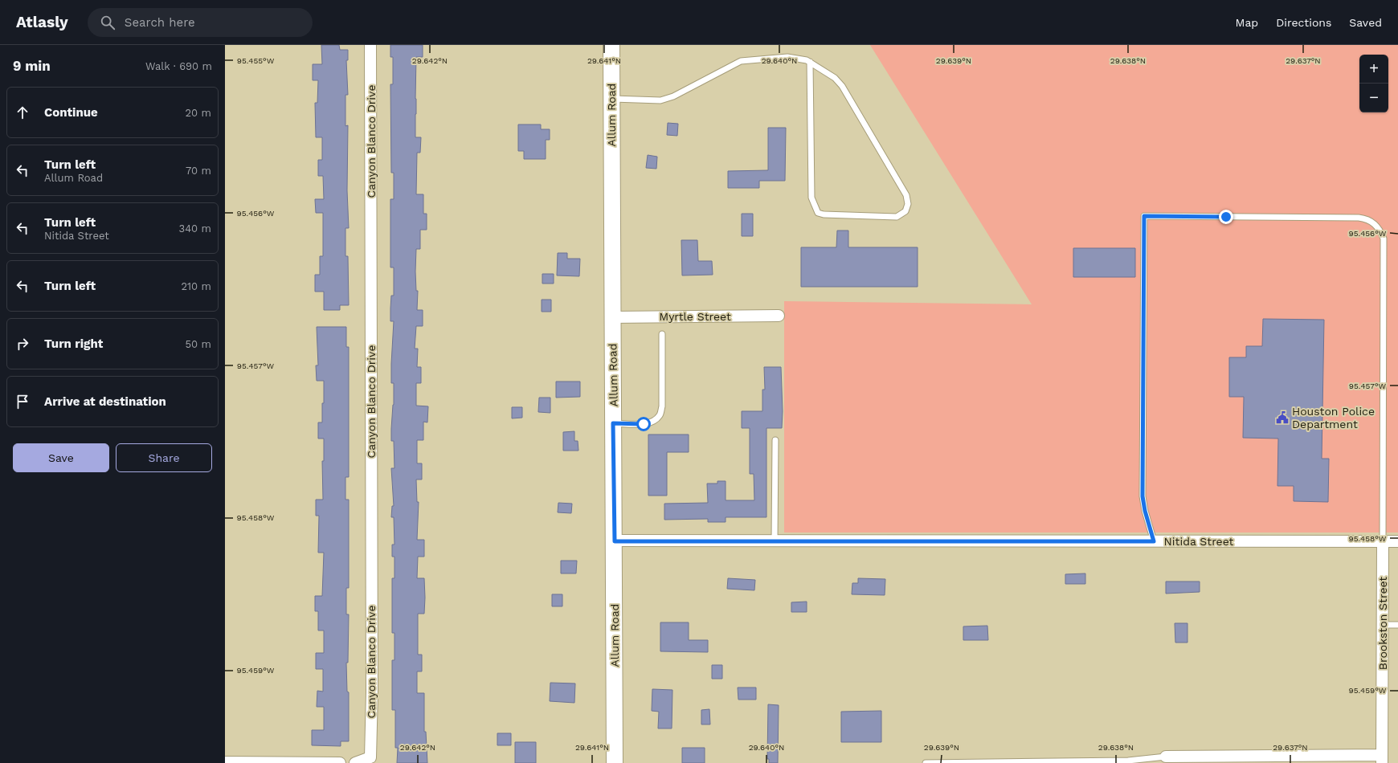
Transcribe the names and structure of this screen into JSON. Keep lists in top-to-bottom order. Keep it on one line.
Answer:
{"streets":{"street":["Allum Road","Canyon Blanco Drive","Myrtle Street","Nitida Street","Brookston Street"]},"crossings":[["Allum Road","Myrtle Street"],["Allum Road","Nitida Street"],["Nitida Street","Brookston Street"]],"places":{"public building":["Houston Police Department"]},"page":{"header":"Atlasly","search":"Search here","nav":["Map","Directions","Saved"],"heading":["9 min","Walk · 690 m"],"map_buttons":["+","−"],"list":[["Continue","20 m"],["Turn left","Allum Road","70 m"],["Turn left","Nitida Street","340 m"],["Turn left","210 m"],["Turn right","50 m"],"Arrive at destination"],"buttons":["Save","Share"]},"coordinates":["95.455°W","29.642°N","29.641°N","29.640°N","29.639°N","29.638°N","29.637°N","95.456°W","95.457°W","95.458°W","95.459°W"]}
